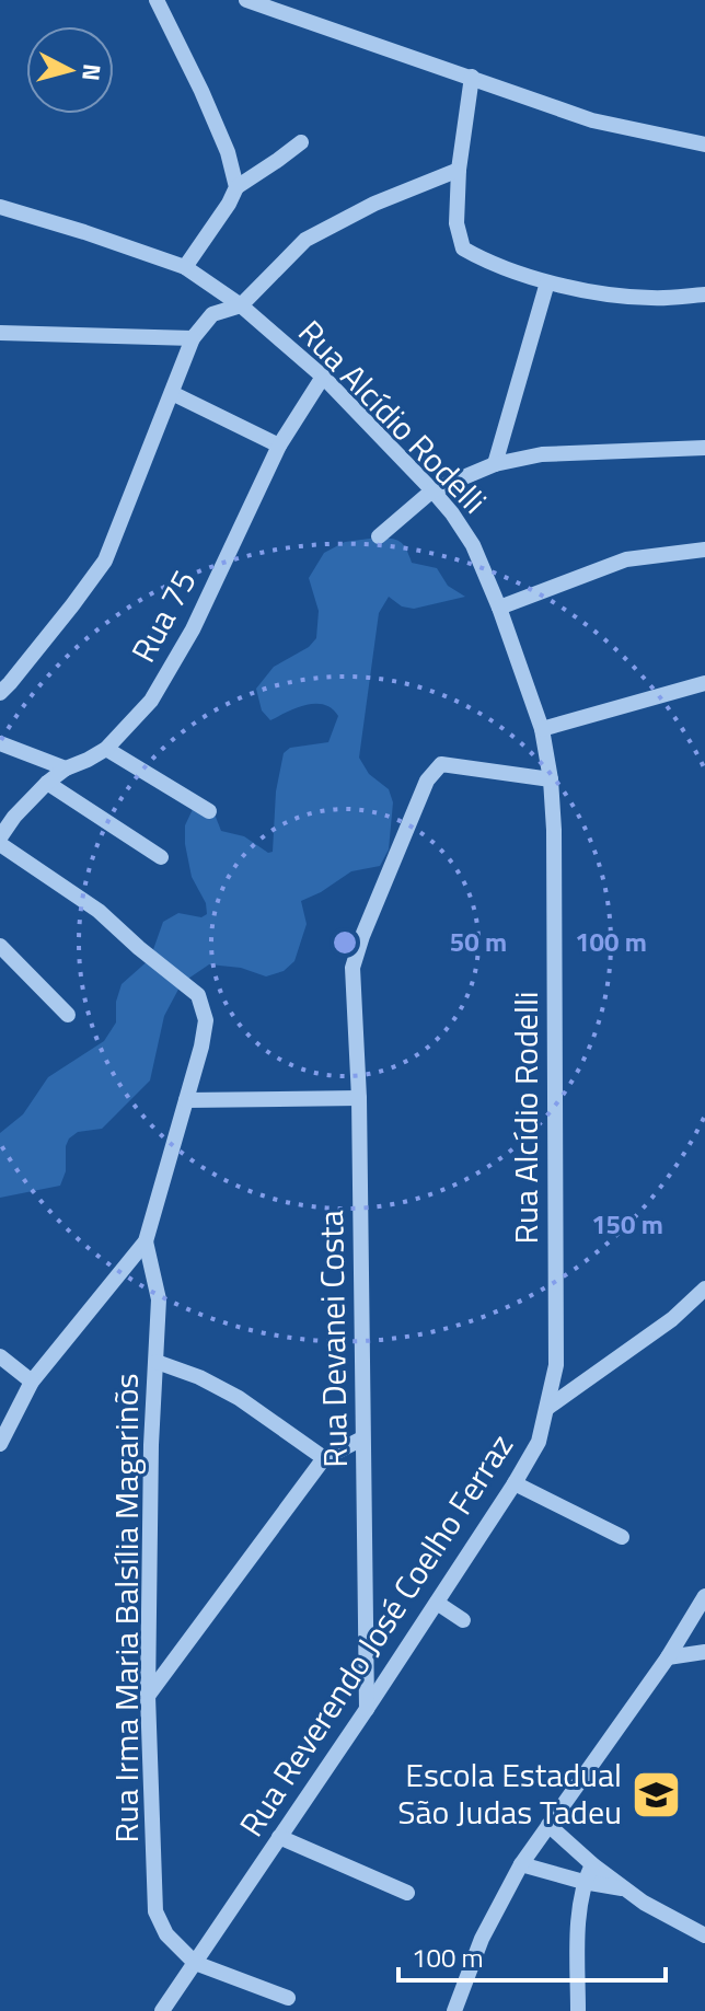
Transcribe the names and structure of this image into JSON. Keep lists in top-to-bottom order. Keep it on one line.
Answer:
{"streets":{"street":["Rua Alcídio Rodelli","Rua 75","Rua Devanei Costa","Rua Irma Maria Balsília Magarinõs","Rua Reverendo José Coelho Ferraz"]},"crossings":[["Rua Alcídio Rodelli","Rua 75"],["Rua Alcídio Rodelli","Rua Devanei Costa"],["Rua Alcídio Rodelli","Rua Reverendo José Coelho Ferraz"],["Rua Devanei Costa","Rua Reverendo José Coelho Ferraz"],["Rua Irma Maria Balsília Magarinõs","Rua Reverendo José Coelho Ferraz"]],"places":{"school or university":["Escola Estadual São Judas Tadeu"]},"scale_bar":"100 m","north":"right","rings":["50 m","100 m","150 m"]}
